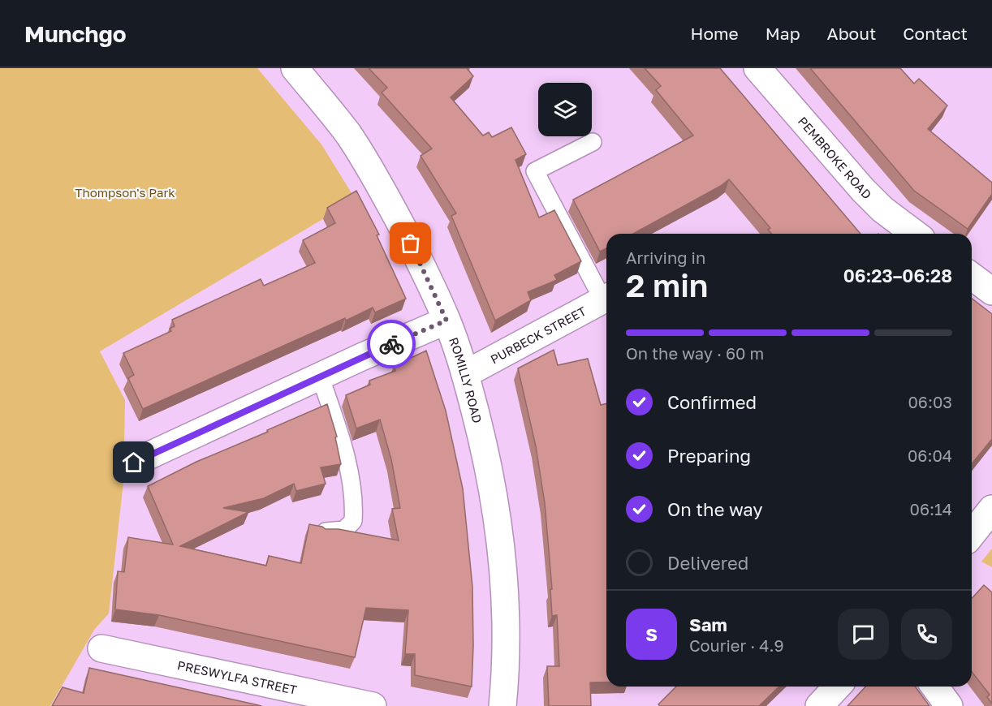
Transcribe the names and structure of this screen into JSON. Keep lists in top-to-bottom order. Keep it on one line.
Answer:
{"streets":{"street":["PEMBROKE ROAD","PURBECK STREET","ROMILLY ROAD","PRESWYLFA STREET"]},"crossings":[["PURBECK STREET","ROMILLY ROAD"]],"parks":["Thompson's Park"],"page":{"header":"Munchgo","nav":["Home","Map","About","Contact"],"heading":["2 min","Arriving in","06:23–06:28"],"panel":["Sam","Courier · 4.9"],"bar":"On the way · 60 m","list":[["Confirmed","06:03"],["Preparing","06:04"],["On the way","06:14"],"Delivered"],"round":"S"}}
